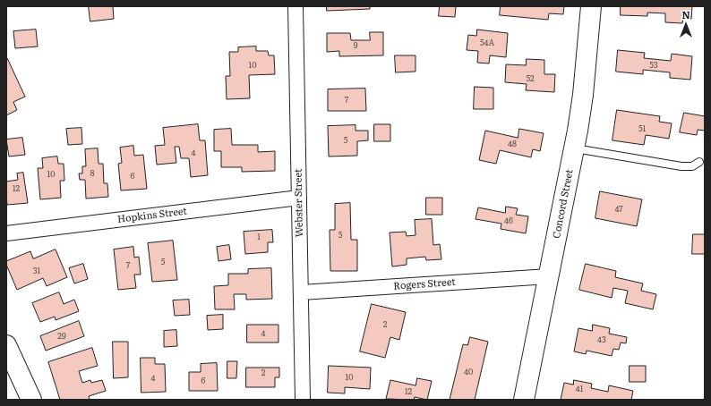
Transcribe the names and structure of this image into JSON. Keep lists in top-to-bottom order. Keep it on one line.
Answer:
{"streets":{"main road":["Concord Street"],"street":["Webster Street","Hopkins Street","Rogers Street"]},"crossings":[["Webster Street","Hopkins Street"],["Webster Street","Rogers Street"],["Concord Street","Rogers Street"]],"house_numbers":["54A","9","10","53","52","7","51","5","48","4","8","10","6","12","47","46","5","1","5","7","31","2","4","29","43","40","2","10","4","6","41","12"],"north":"top"}
